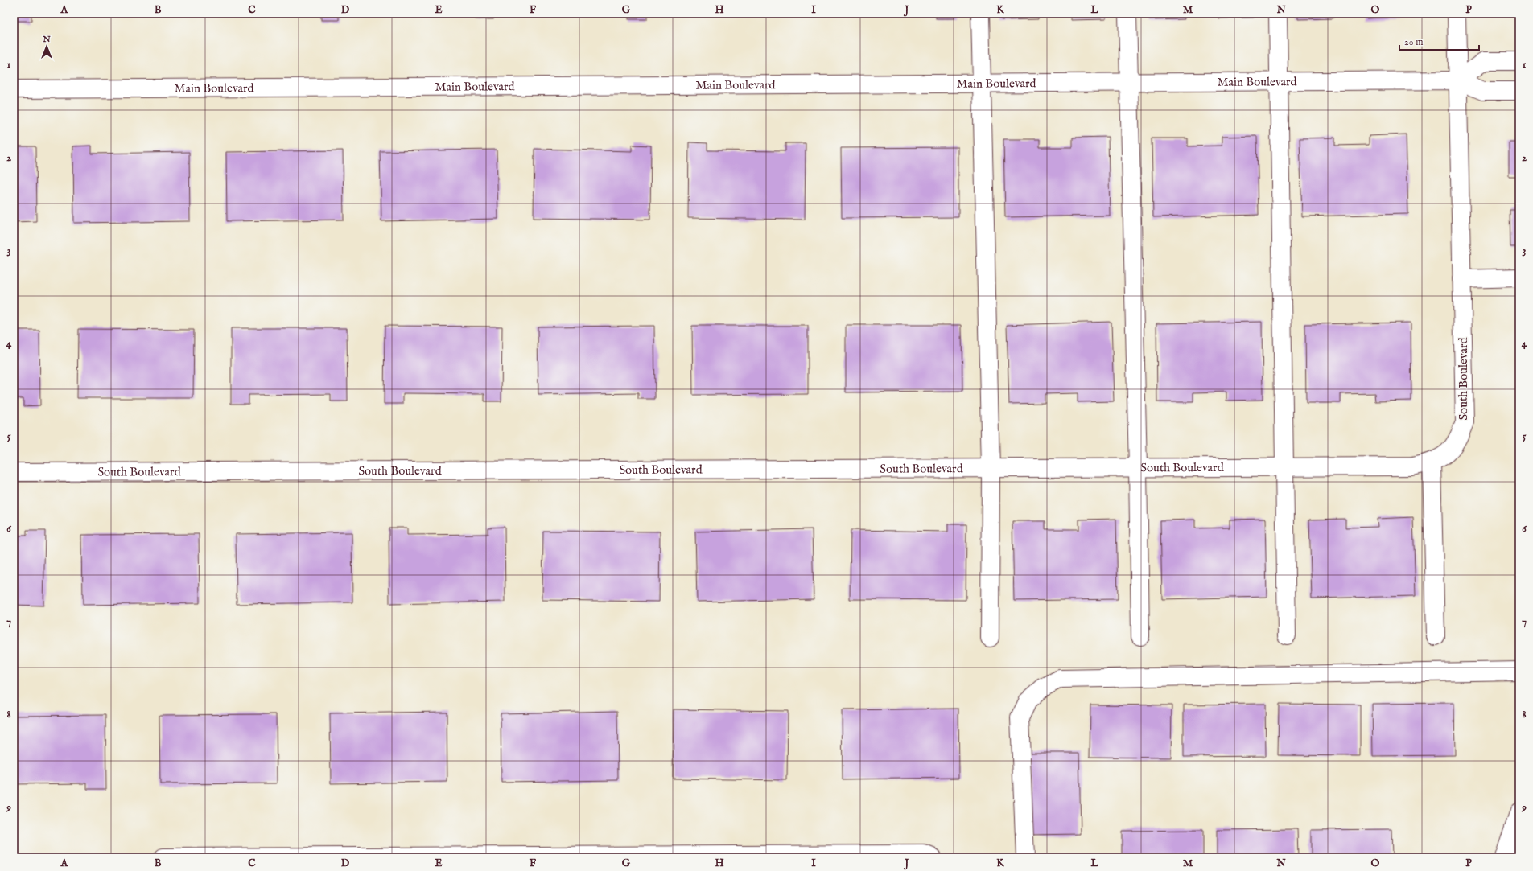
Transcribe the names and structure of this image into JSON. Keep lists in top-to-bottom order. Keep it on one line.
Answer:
{"streets":{"street":["Main Boulevard","South Boulevard"]},"crossings":[["Main Boulevard","South Boulevard"]],"scale_bar":"20 m","north":"top","grid":{"columns":["A","B","C","D","E","F","G","H","I","J","K","L","M","N","O","P"],"rows":["1","2","3","4","5","6","7","8","9"]}}
